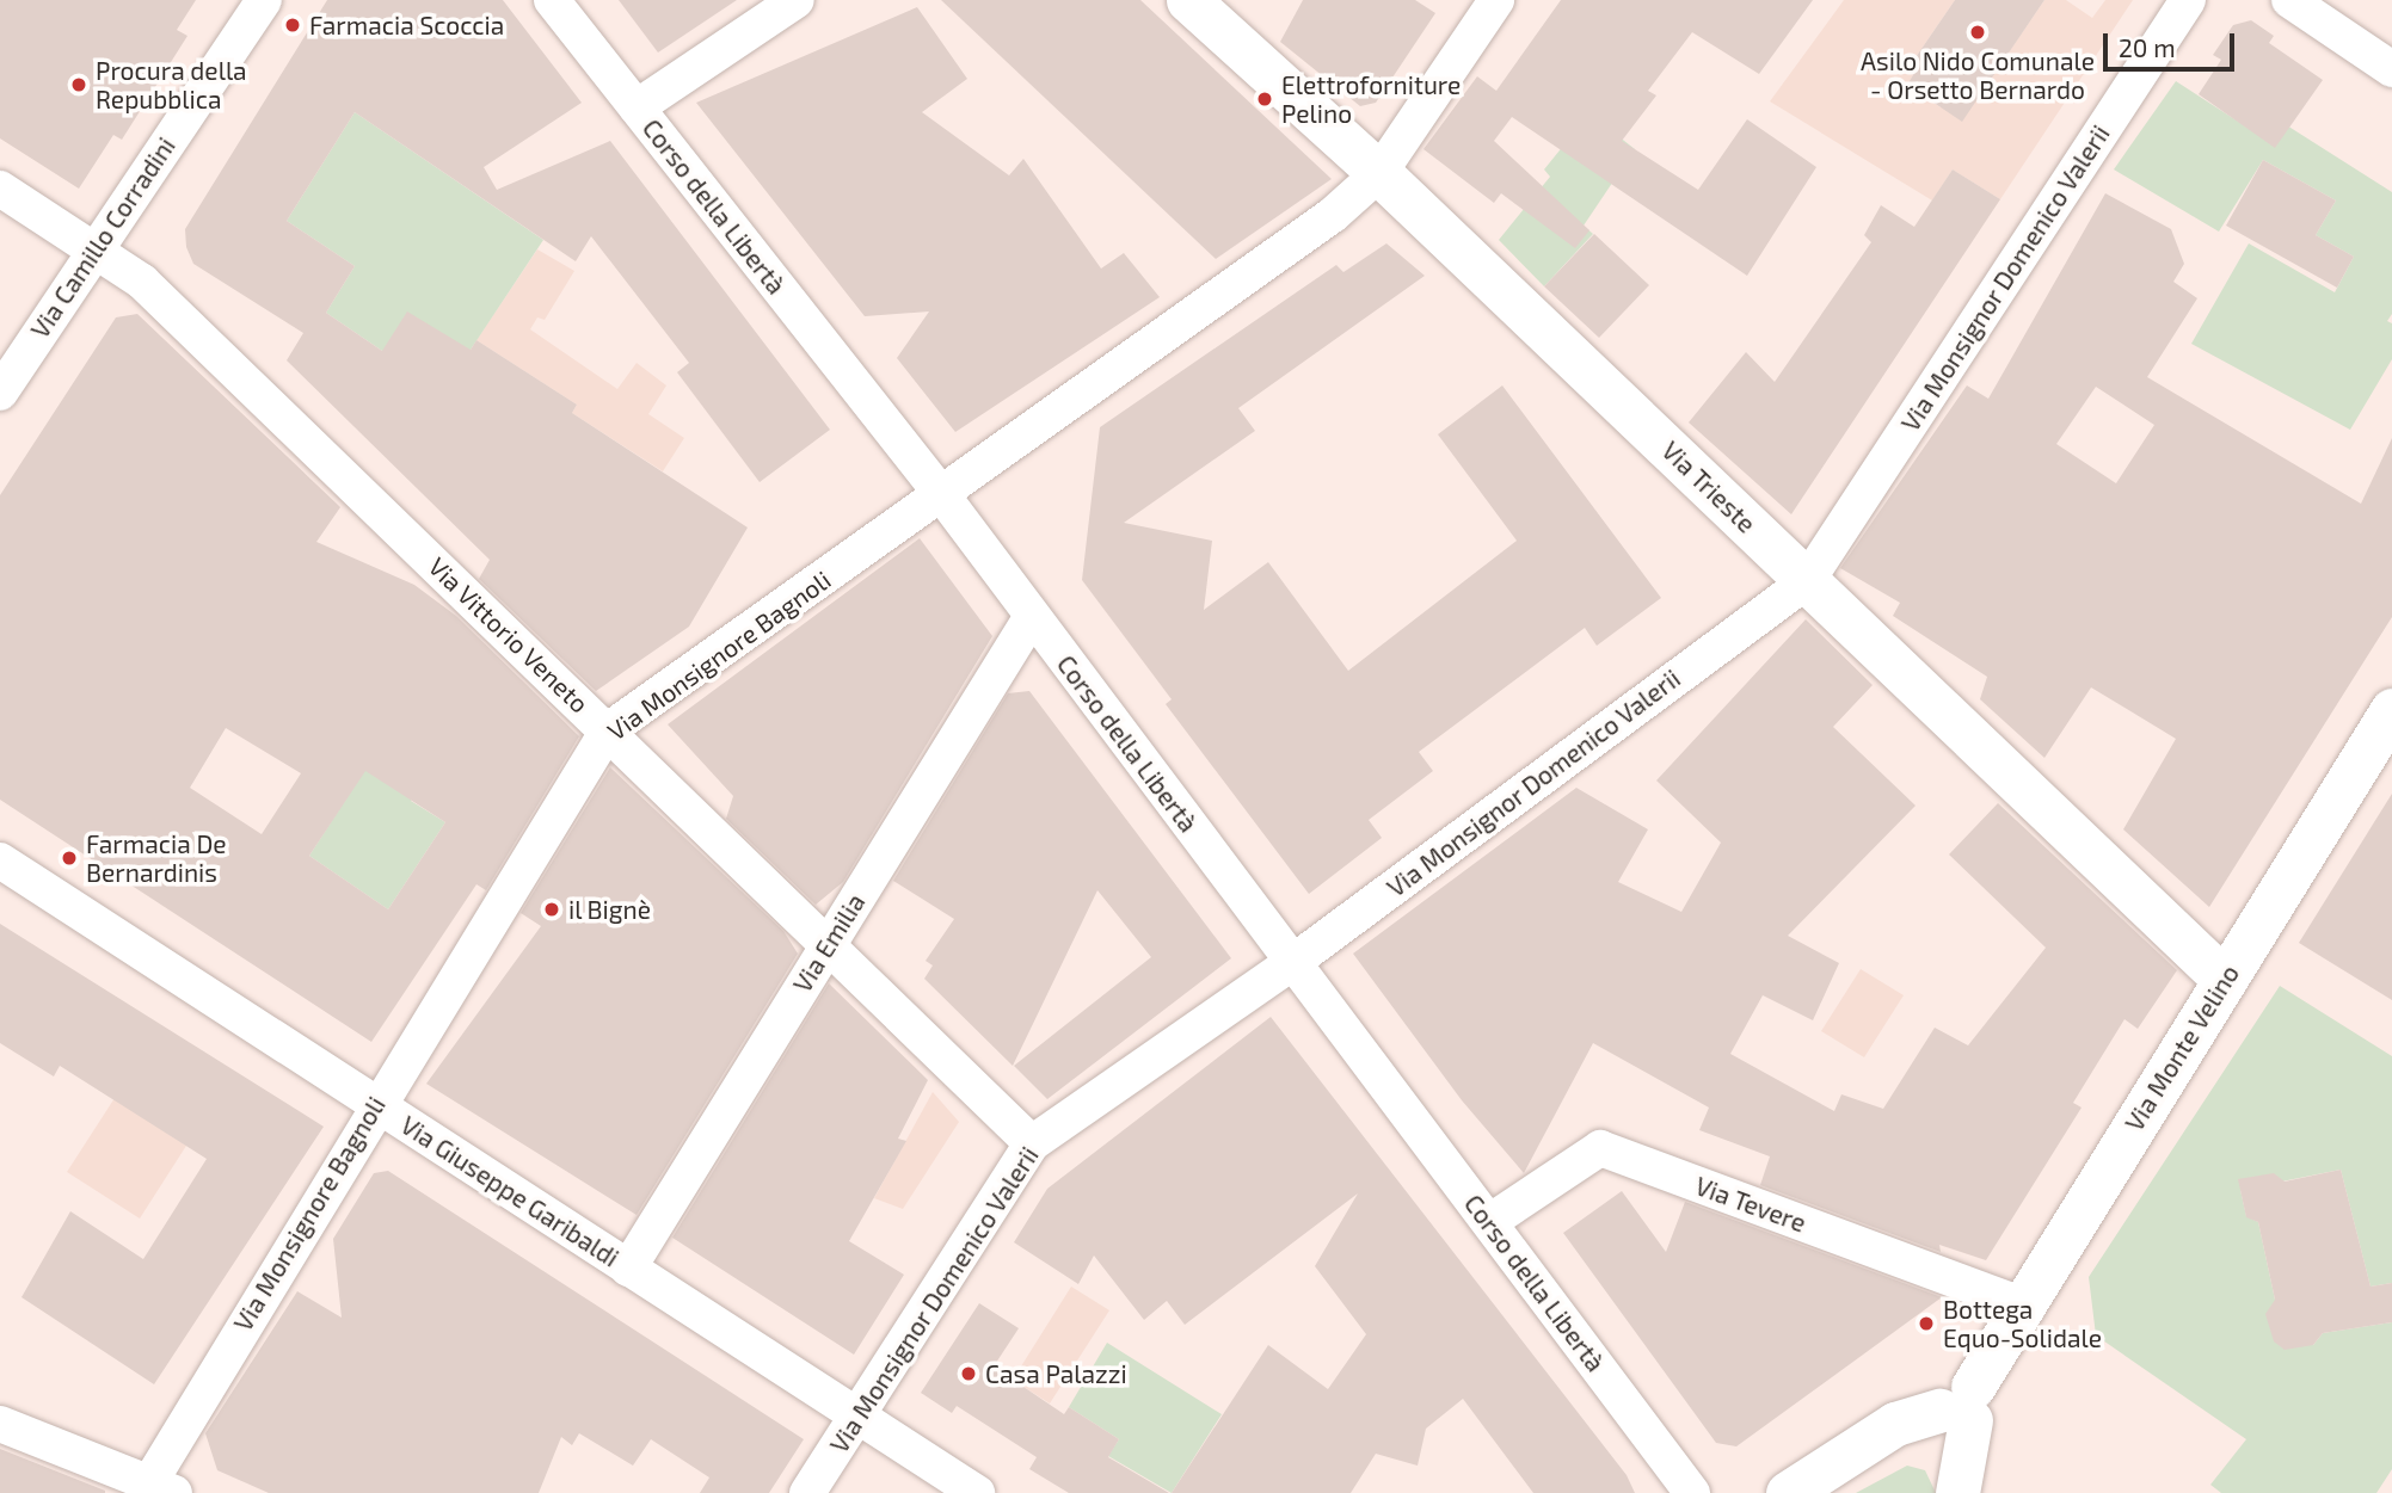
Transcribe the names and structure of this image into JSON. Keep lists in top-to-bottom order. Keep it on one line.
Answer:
{"streets":{"street":["Corso della Libertà","Via Camillo Corradini","Via Monsignor Domenico Valerii","Via Trieste","Via Vittorio Veneto","Via Monsignore Bagnoli","Via Emilia","Via Monte Velino","Via Giuseppe Garibaldi","Via Tevere"]},"crossings":[["Corso della Libertà","Via Monsignor Domenico Valerii"],["Corso della Libertà","Via Monsignore Bagnoli"],["Corso della Libertà","Via Emilia"],["Corso della Libertà","Via Tevere"],["Via Camillo Corradini","Via Vittorio Veneto"],["Via Monsignor Domenico Valerii","Via Trieste"],["Via Monsignor Domenico Valerii","Via Vittorio Veneto"],["Via Monsignor Domenico Valerii","Via Giuseppe Garibaldi"],["Via Trieste","Via Monsignore Bagnoli"],["Via Trieste","Via Monte Velino"],["Via Vittorio Veneto","Via Monsignore Bagnoli"],["Via Vittorio Veneto","Via Emilia"],["Via Monsignore Bagnoli","Via Giuseppe Garibaldi"],["Via Emilia","Via Giuseppe Garibaldi"],["Via Monte Velino","Via Tevere"]],"places":["Farmacia Scoccia","Asilo Nido Comunale - Orsetto Bernardo","Procura della Repubblica","Elettroforniture Pelino","Farmacia De Bernardinis","il Bignè","Bottega Equo-Solidale","Casa Palazzi"],"scale_bar":"20 m"}
